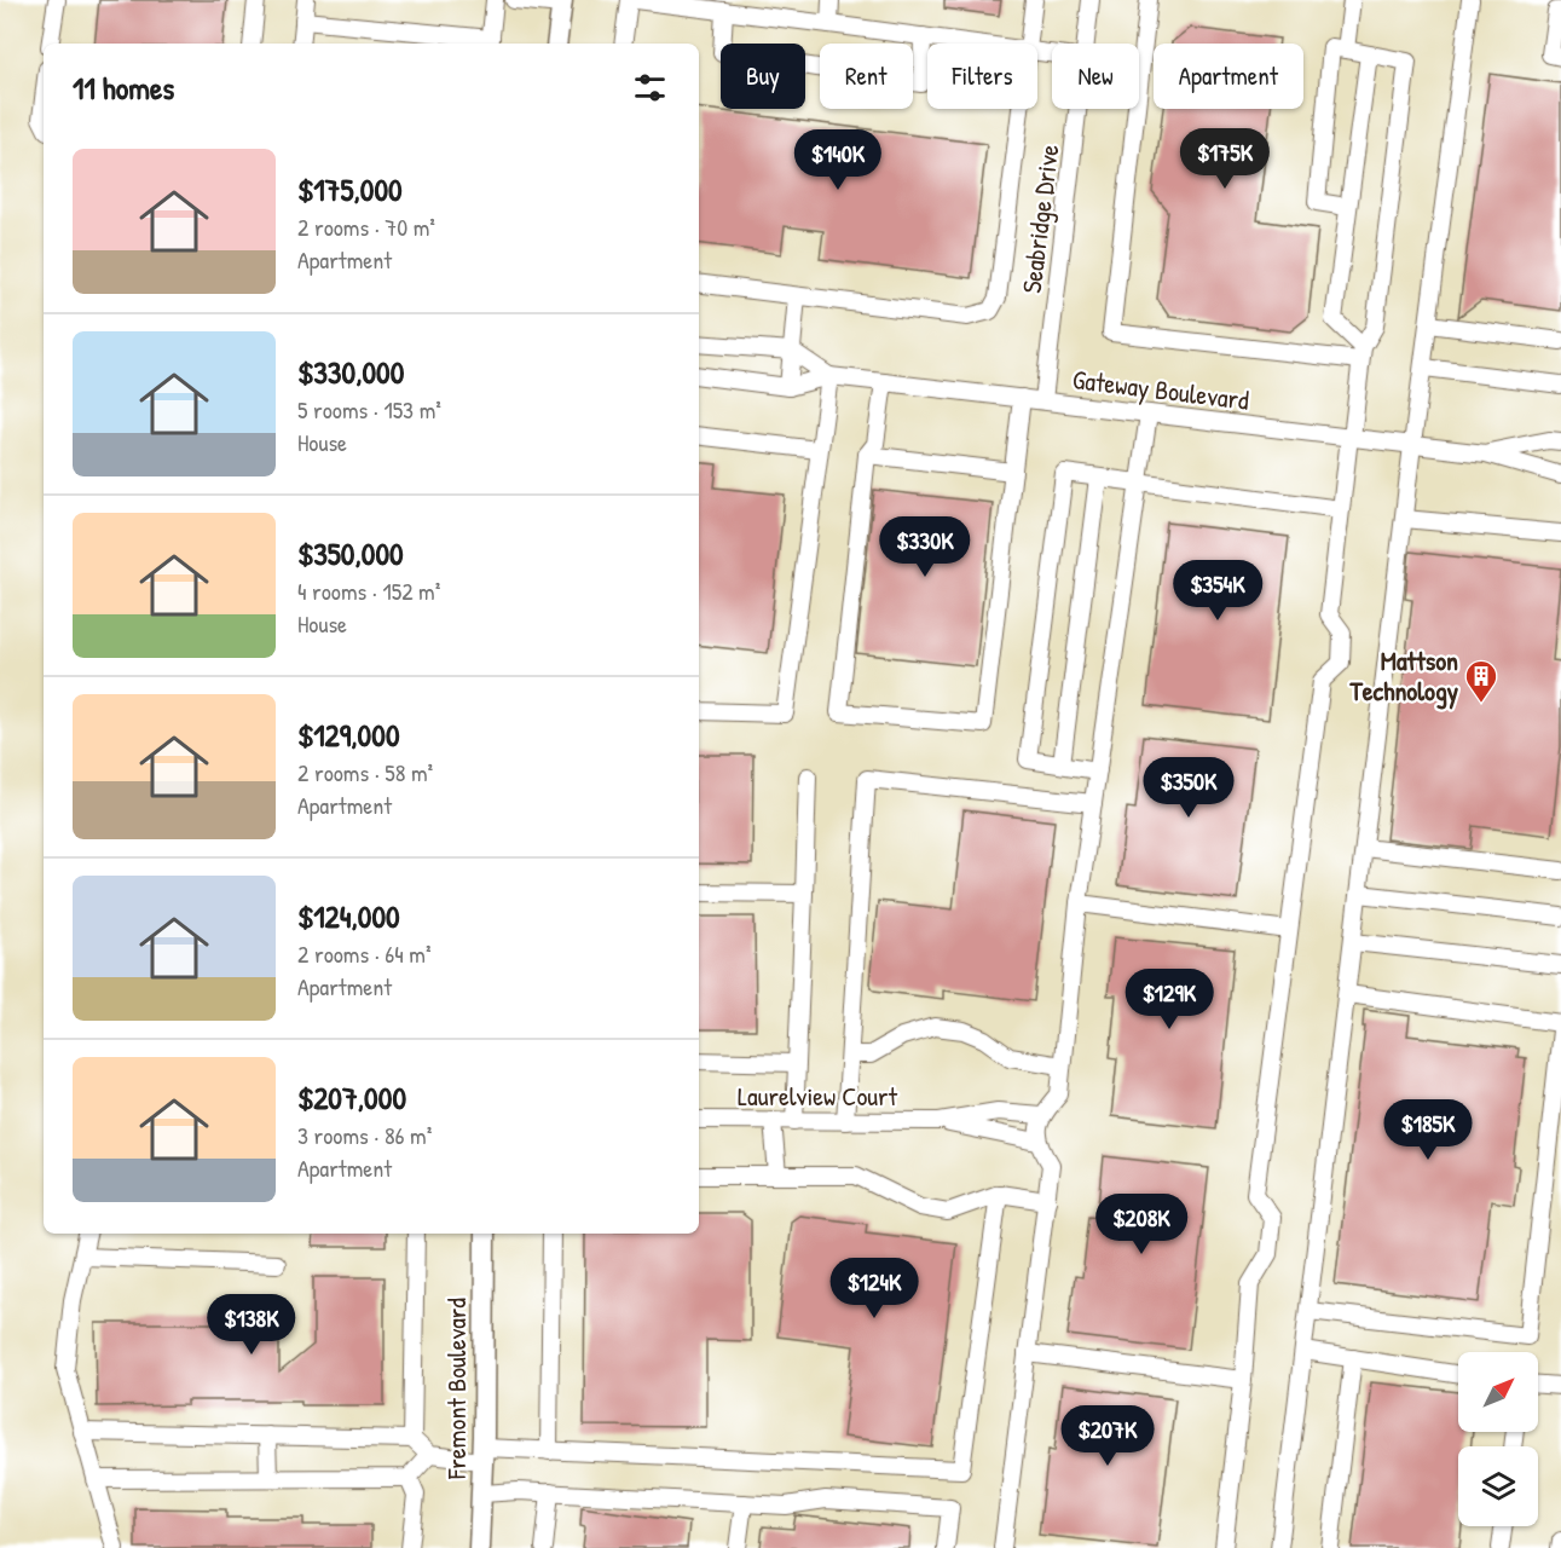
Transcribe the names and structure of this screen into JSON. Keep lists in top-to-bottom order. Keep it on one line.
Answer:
{"streets":{"main road":["Fremont Boulevard"],"street":["Seabridge Drive","Gateway Boulevard","Laurelview Court"]},"crossings":[["Seabridge Drive","Gateway Boulevard"]],"places":{"building":["Mattson Technology"]},"north":"top right","page":{"chip":["Buy","Rent","Filters","New","Apartment"],"heading":"11 homes","price":["$175K","$140K","$330K","$354K","$350K","$129K","$185K","$208K","$124K","$138K","$207K"],"list":[{"name":"$175,000","note":"2 rooms · 70 m² · Apartment"},{"name":"$330,000","note":"5 rooms · 153 m² · House"},{"name":"$350,000","note":"4 rooms · 152 m² · House"},{"name":"$129,000","note":"2 rooms · 58 m² · Apartment"},{"name":"$124,000","note":"2 rooms · 64 m² · Apartment"},{"name":"$207,000","note":"3 rooms · 86 m² · Apartment"}]}}
